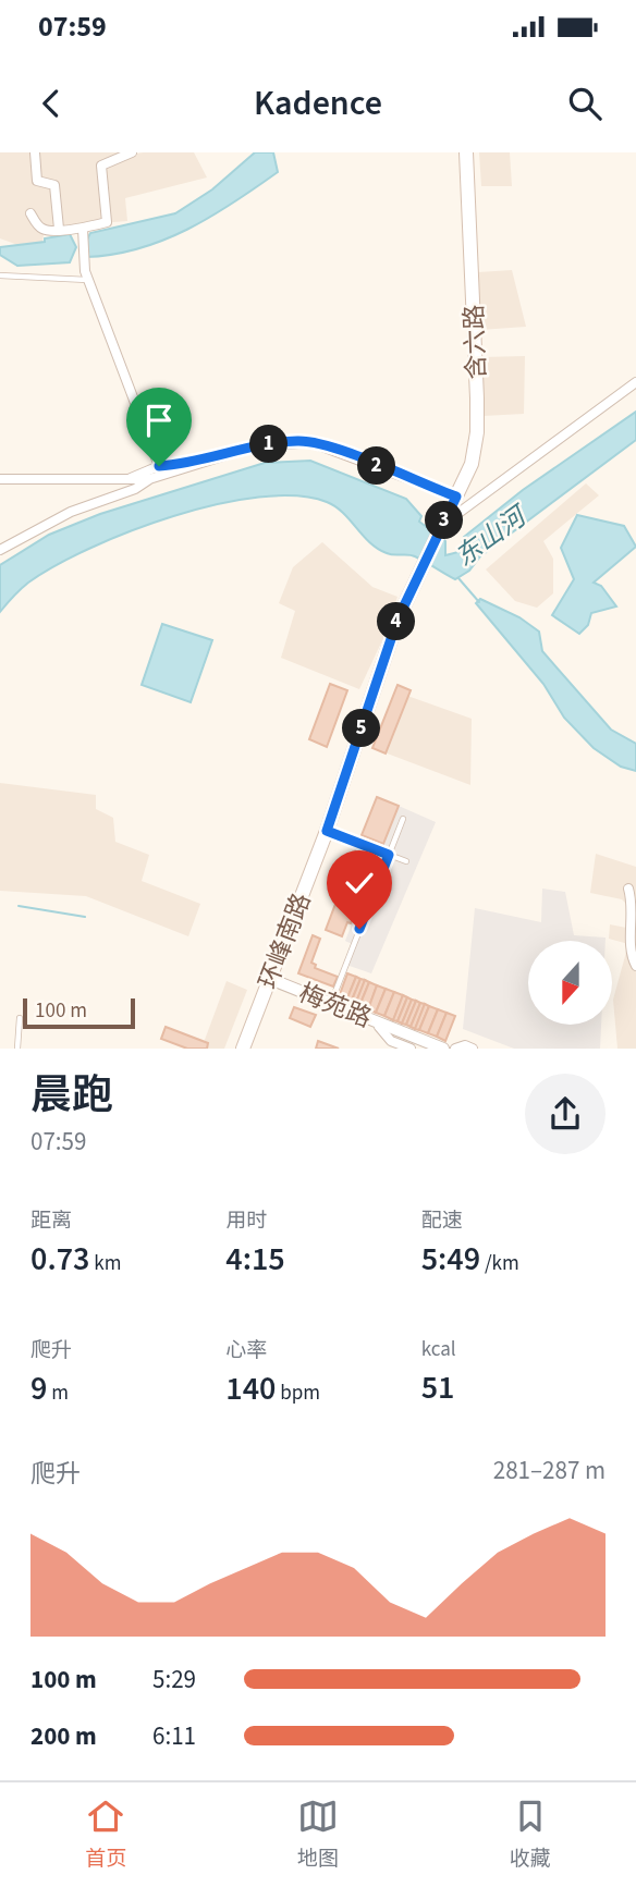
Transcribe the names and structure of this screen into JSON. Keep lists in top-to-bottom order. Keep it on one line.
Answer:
{"streets":{"main road":["含六路","环峰南路"],"street":["梅苑路"]},"crossings":[["含六路","环峰南路"],["环峰南路","梅苑路"]],"water":["东山河"],"scale_bar":"100 m","north":"bottom","page":{"status":"07:59","header":"Kadence","pins":["1","2","3","4","5"],"scale":"100 m","heading":["晨跑","07:59"],"stats":[["距离","0.73 km"],["用时","4:15"],["配速","5:49 /km"],["爬升","9 m"],["心率","140 bpm"],["kcal","51"]],"chart":["爬升","281–287 m"],"list":[{"name":"100 m","note":"5:29"},{"name":"200 m","note":"6:11"}],"tabs":["首页","地图","收藏"]}}
